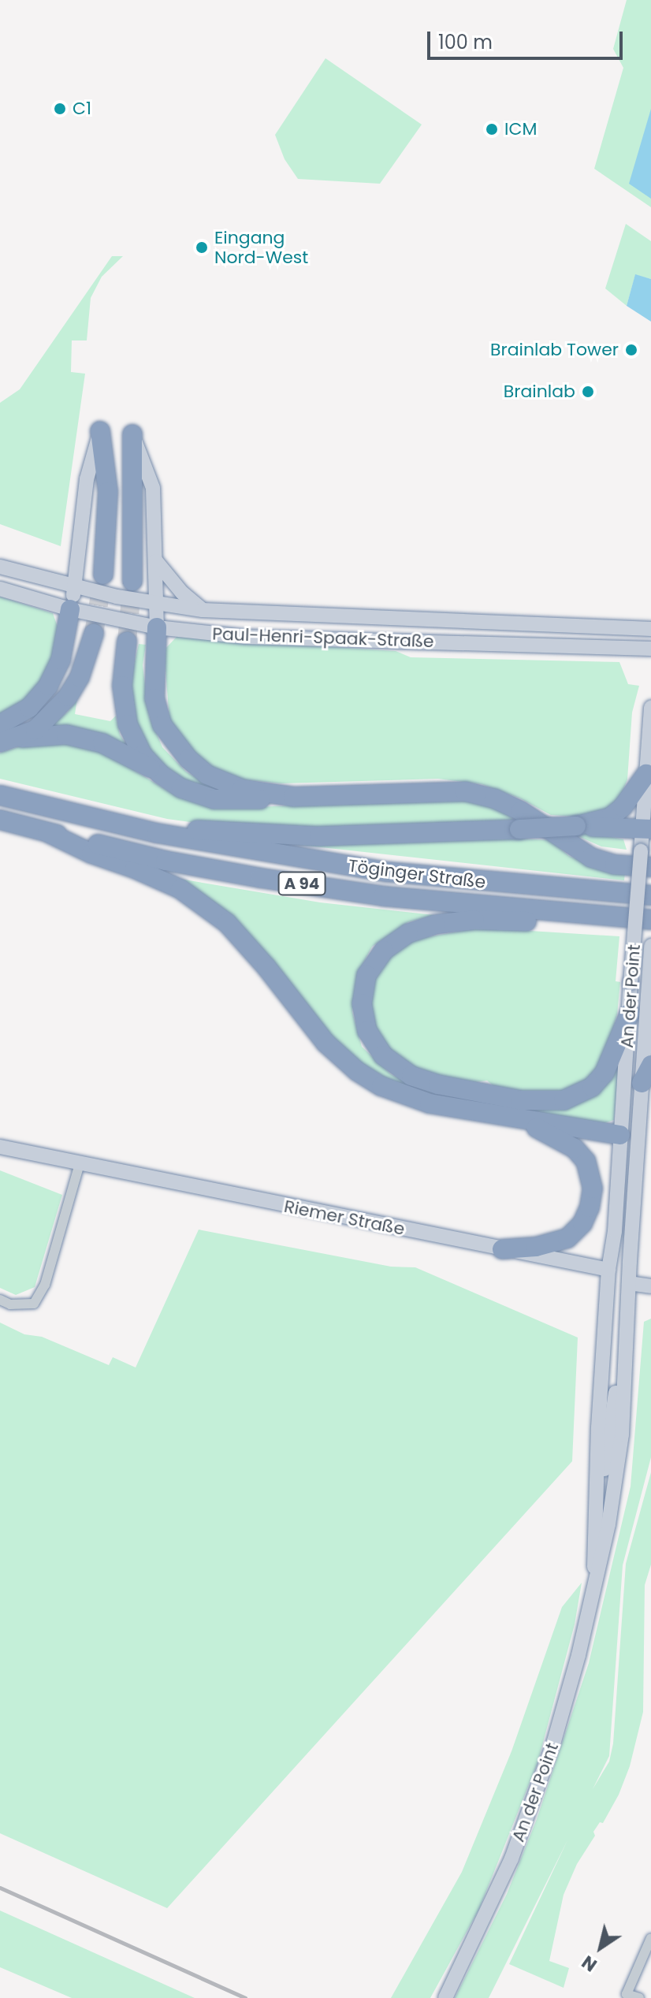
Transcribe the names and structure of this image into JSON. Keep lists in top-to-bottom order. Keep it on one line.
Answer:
{"streets":{"highway":["Töginger Straße","A 94"],"street":["Paul-Henri-Spaak-Straße","An der Point","Riemer Straße"]},"crossings":[["An der Point","Riemer Straße"]],"places":["C1","ICM","Eingang Nord-West","Brainlab Tower","Brainlab"],"scale_bar":"100 m","north":"bottom left"}
